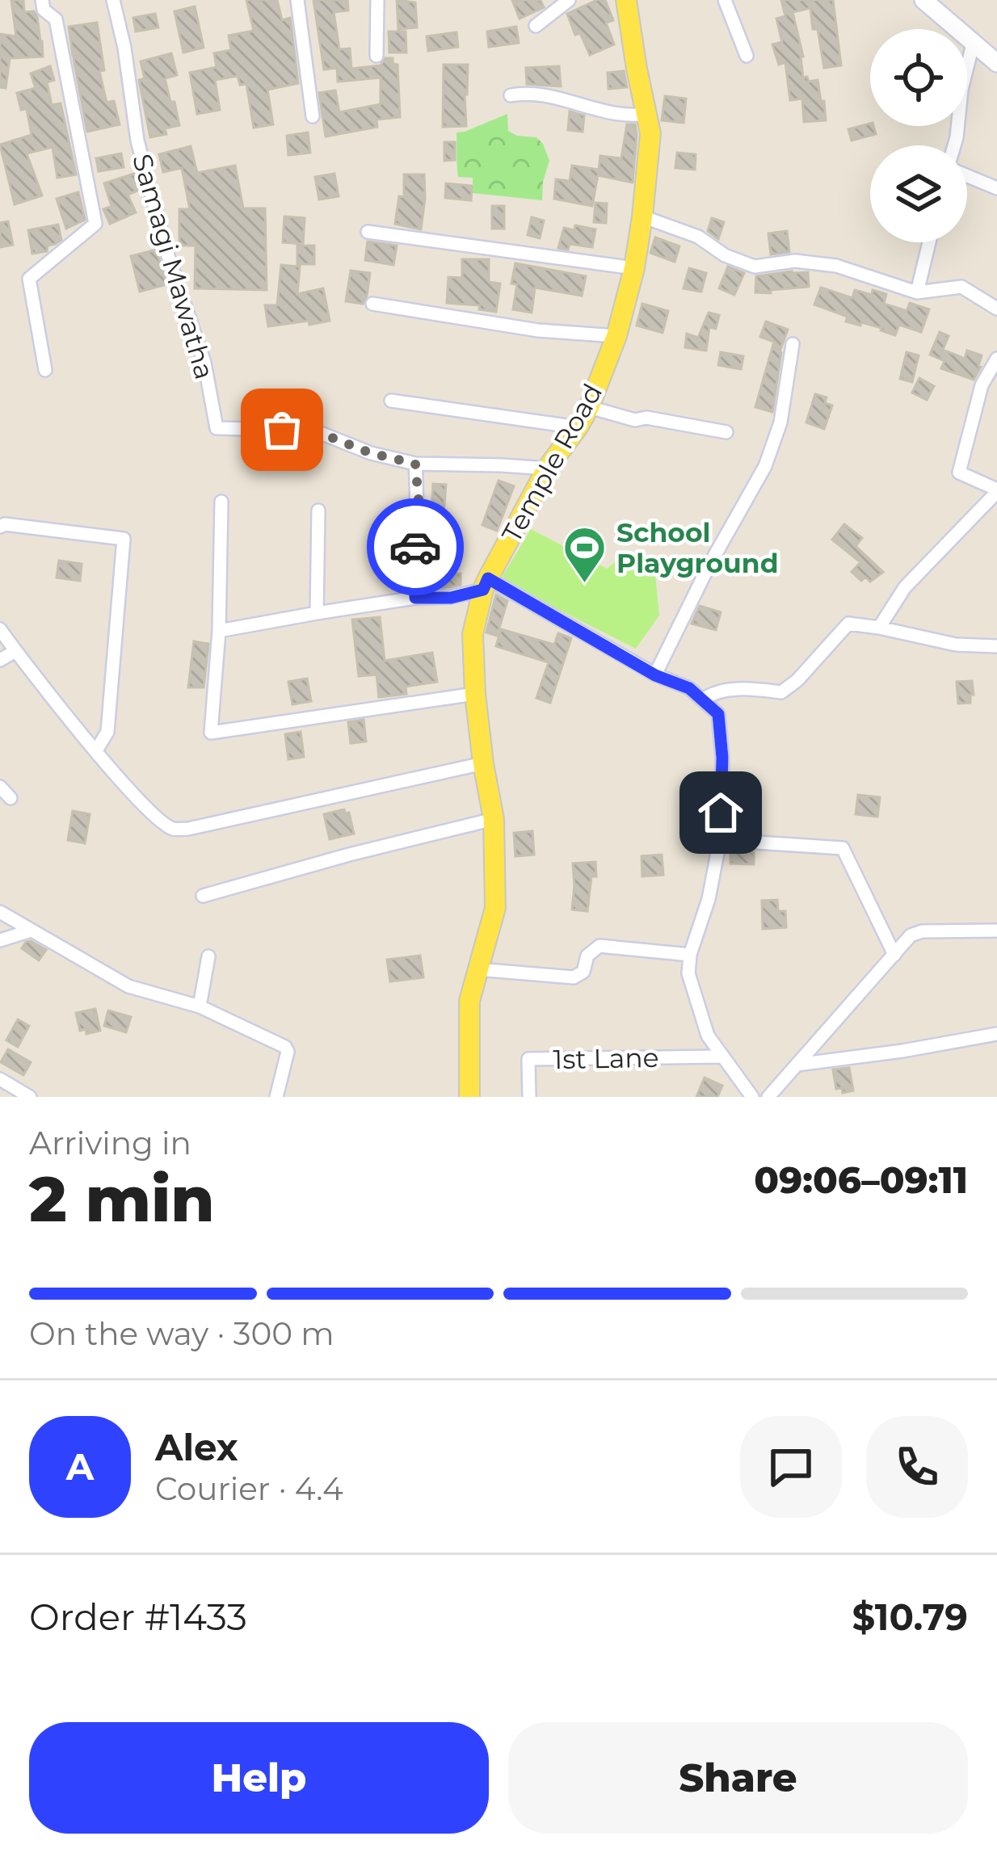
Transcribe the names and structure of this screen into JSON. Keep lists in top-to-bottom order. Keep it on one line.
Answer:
{"streets":{"main road":["Temple Road"],"street":["Samagi Mawatha","1st Lane"]},"places":{"sports":["School Playground"]},"page":{"heading":["2 min","Arriving in","09:06–09:11"],"panel":["Alex","Courier · 4.4","Order #1433","$10.79"],"bar":"On the way · 300 m","round":"A","buttons":["Help","Share"]}}
